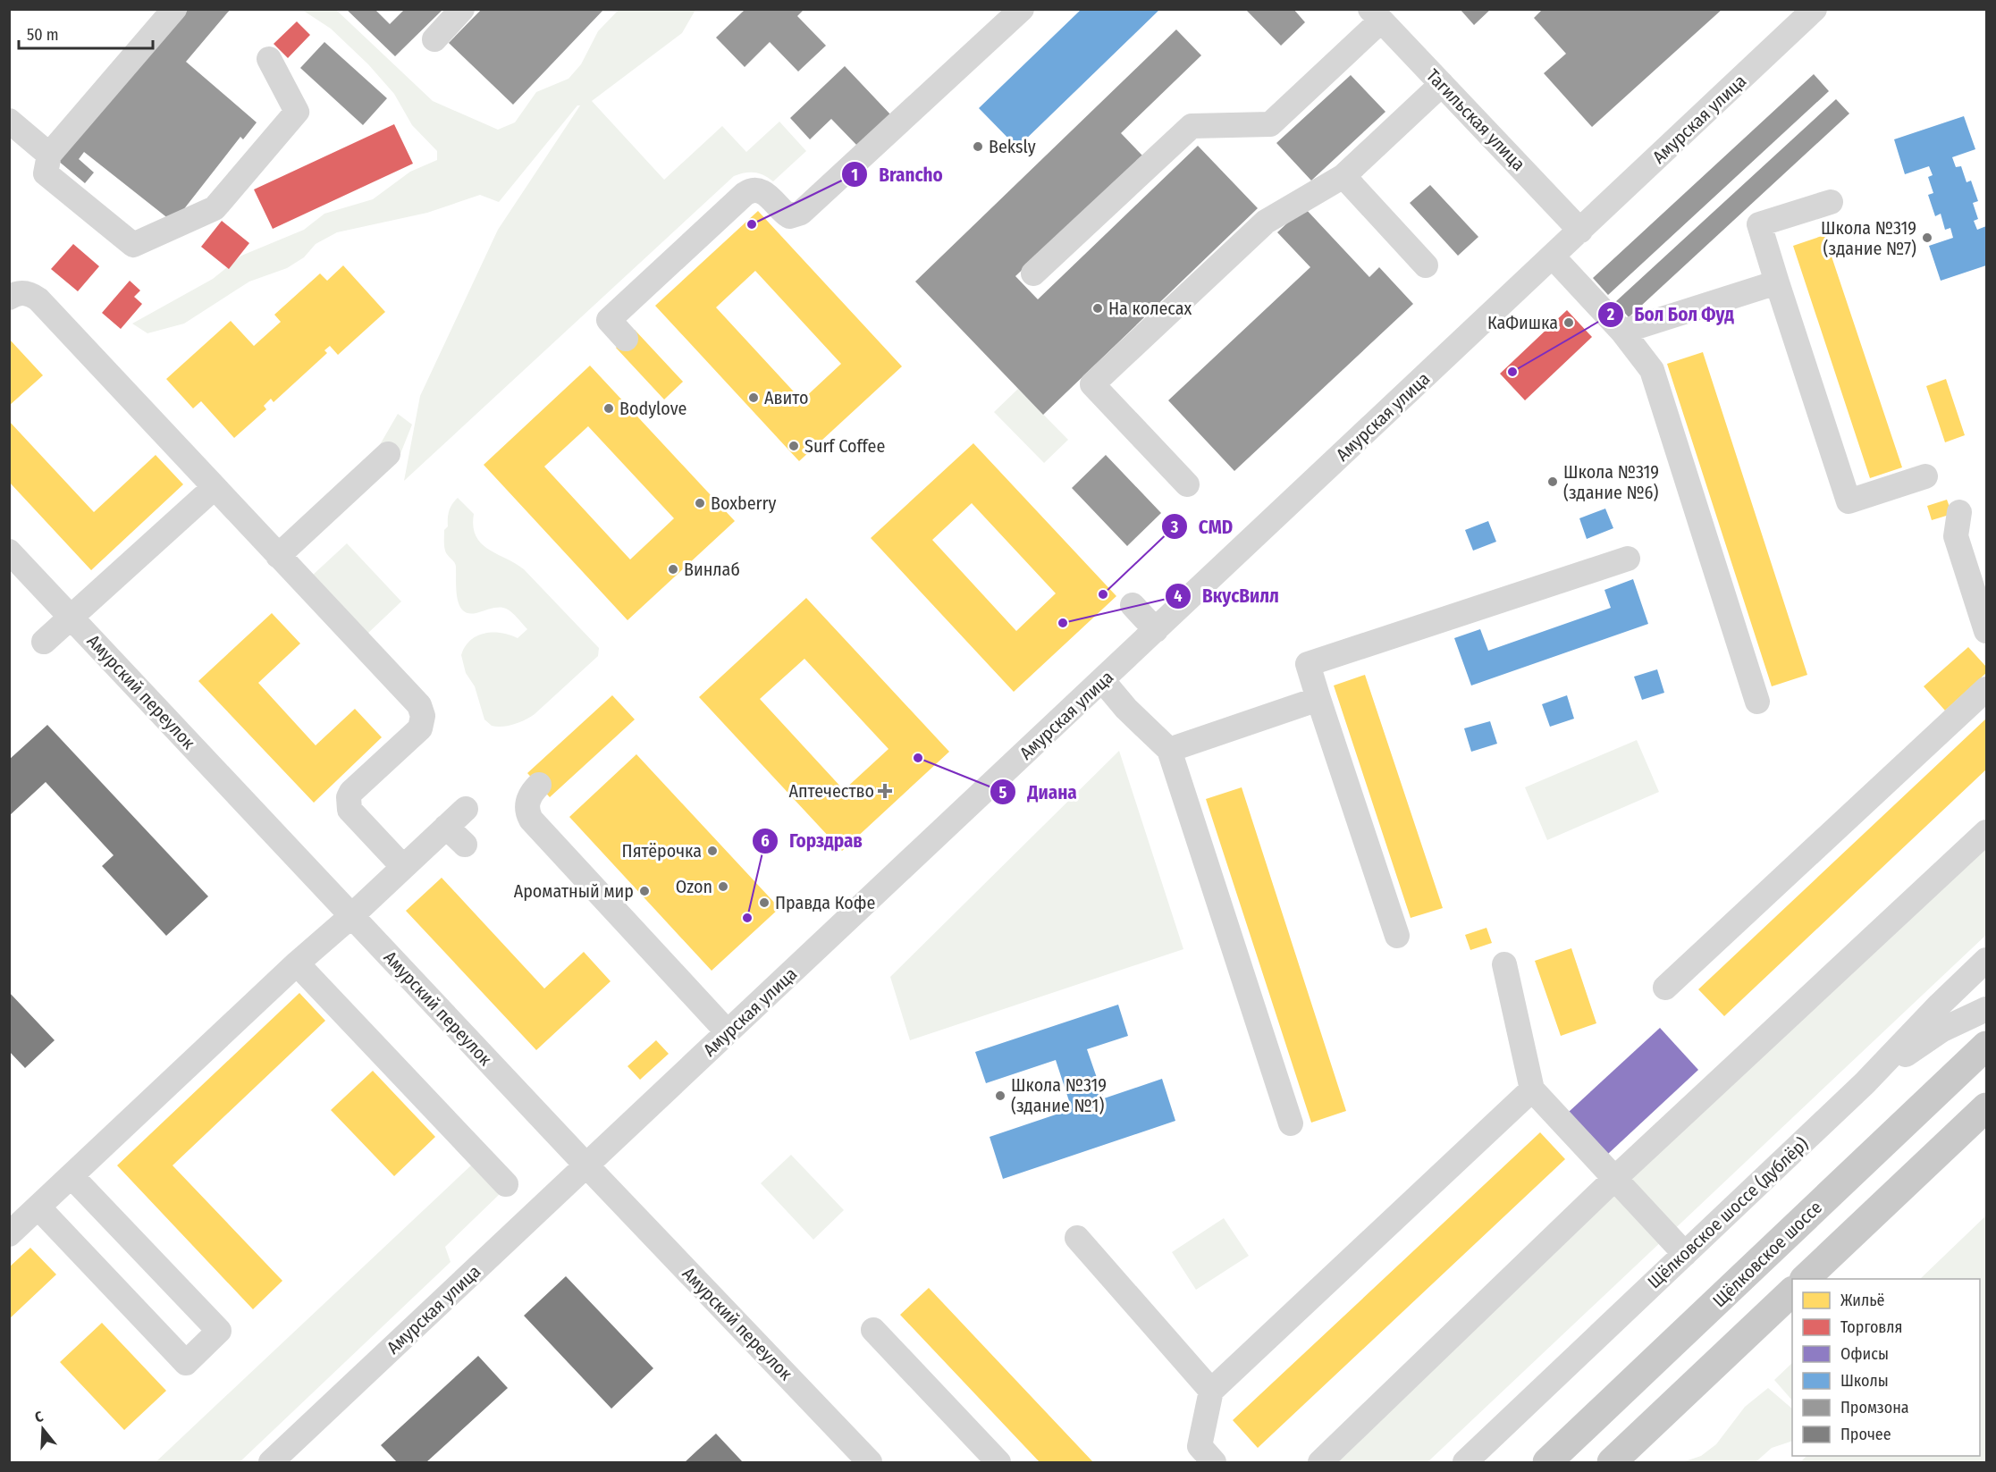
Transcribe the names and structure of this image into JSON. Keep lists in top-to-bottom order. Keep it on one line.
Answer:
{"streets":{"main road":["Щёлковское шоссе"],"street":["Амурская улица","Тагильская улица","Амурский переулок","Щёлковское шоссе (дублёр)"]},"crossings":[["Амурская улица","Тагильская улица"],["Амурская улица","Амурский переулок"]],"places":{"other":["Beksly","Brancho","Школа №319 (здание №7)","На колесах","КаФишка","Бол Бол Фуд","Авито","Bodylove","Surf Coffee","Школа №319 (здание №6)","Boxberry","Винлаб","CMD","ВкусВилл","Диана","Пятёрочка","Ozon","Ароматный мир","Правда Кофе","Горздрав","Школа №319 (здание №1)"],"health":["Аптечество"]},"legend":["Жильё","Торговля","Офисы","Школы","Промзона","Прочее"],"scale_bar":"50 m","north":"top"}
